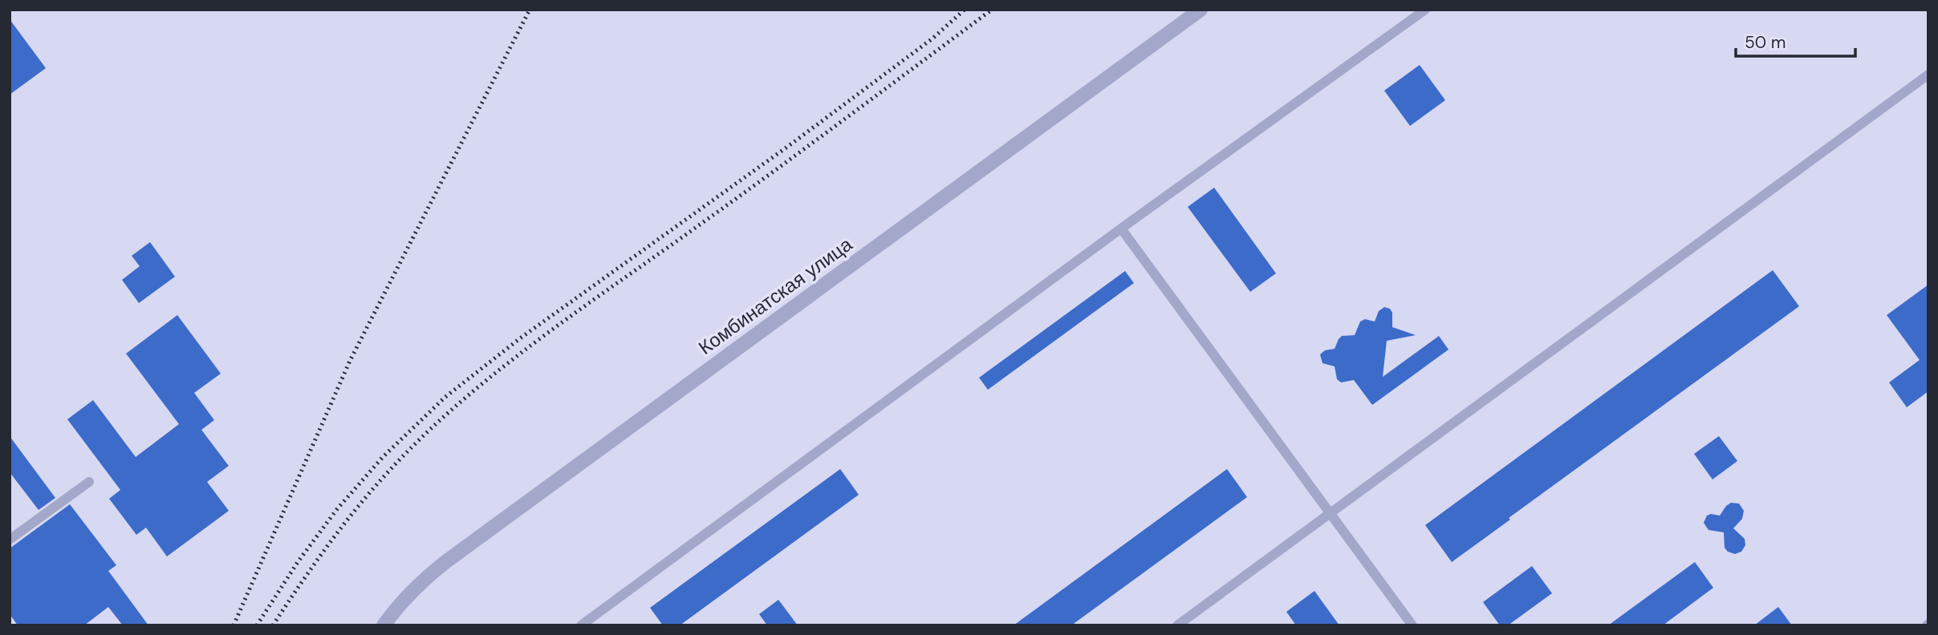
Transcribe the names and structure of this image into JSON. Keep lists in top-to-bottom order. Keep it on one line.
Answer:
{"streets":{"street":["Комбинатская улица"]},"scale_bar":"50 m"}
